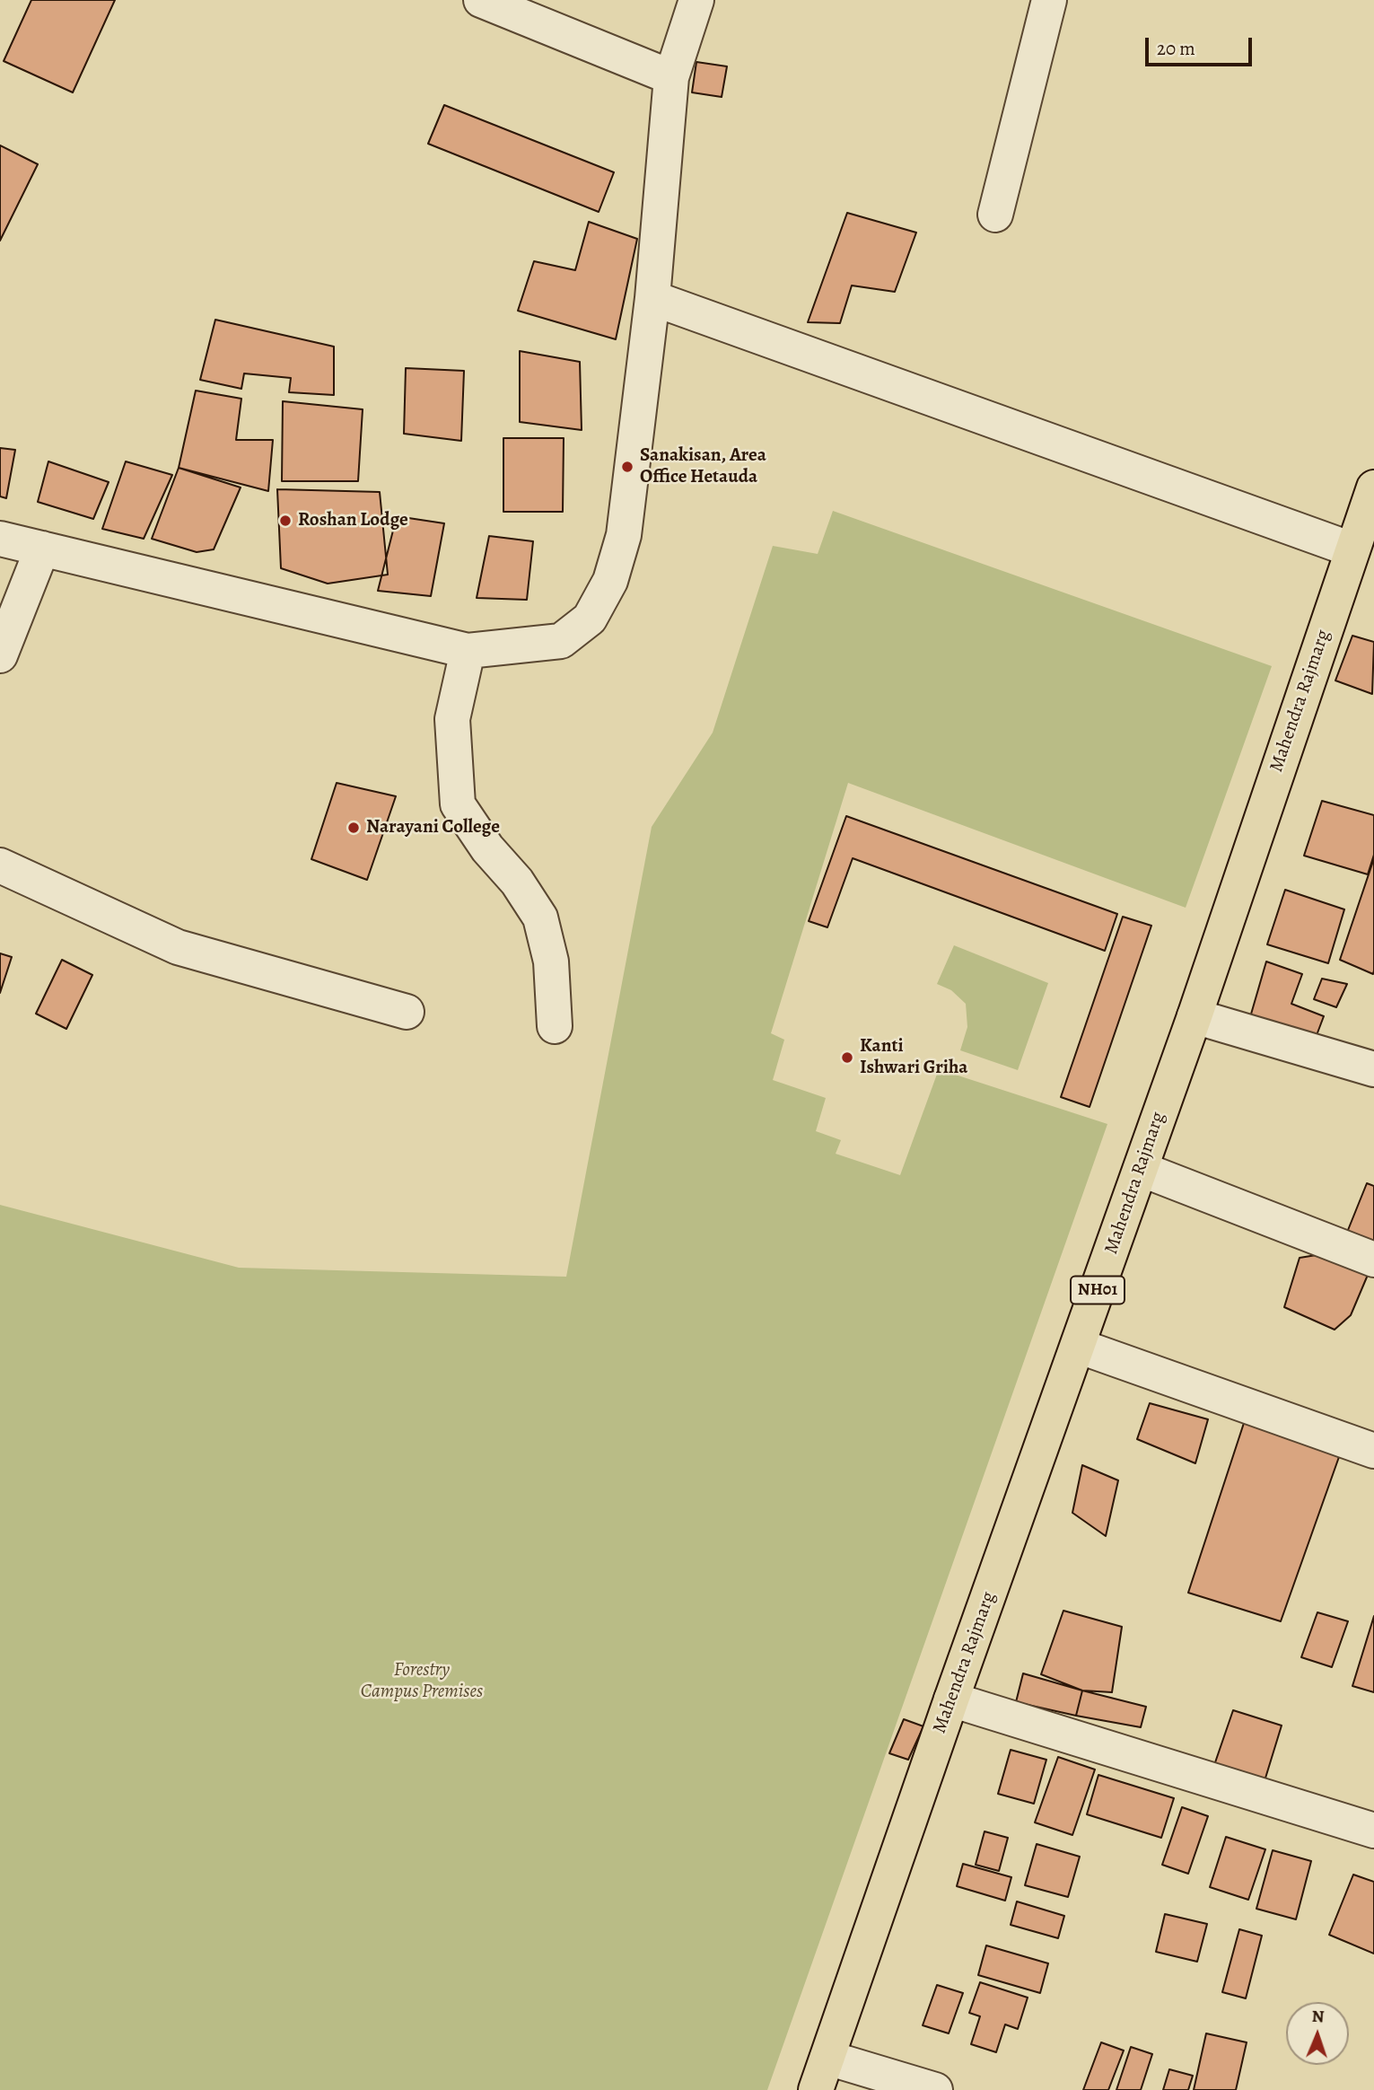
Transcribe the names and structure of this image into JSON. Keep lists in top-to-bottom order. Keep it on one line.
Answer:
{"streets":{"highway":["Mahendra Rajmarg","NH01"]},"parks":["Forestry Campus Premises"],"places":["Sanakisan, Area Office Hetauda","Roshan Lodge","Narayani College","Kanti Ishwari Griha"],"scale_bar":"20 m","north":"top"}
